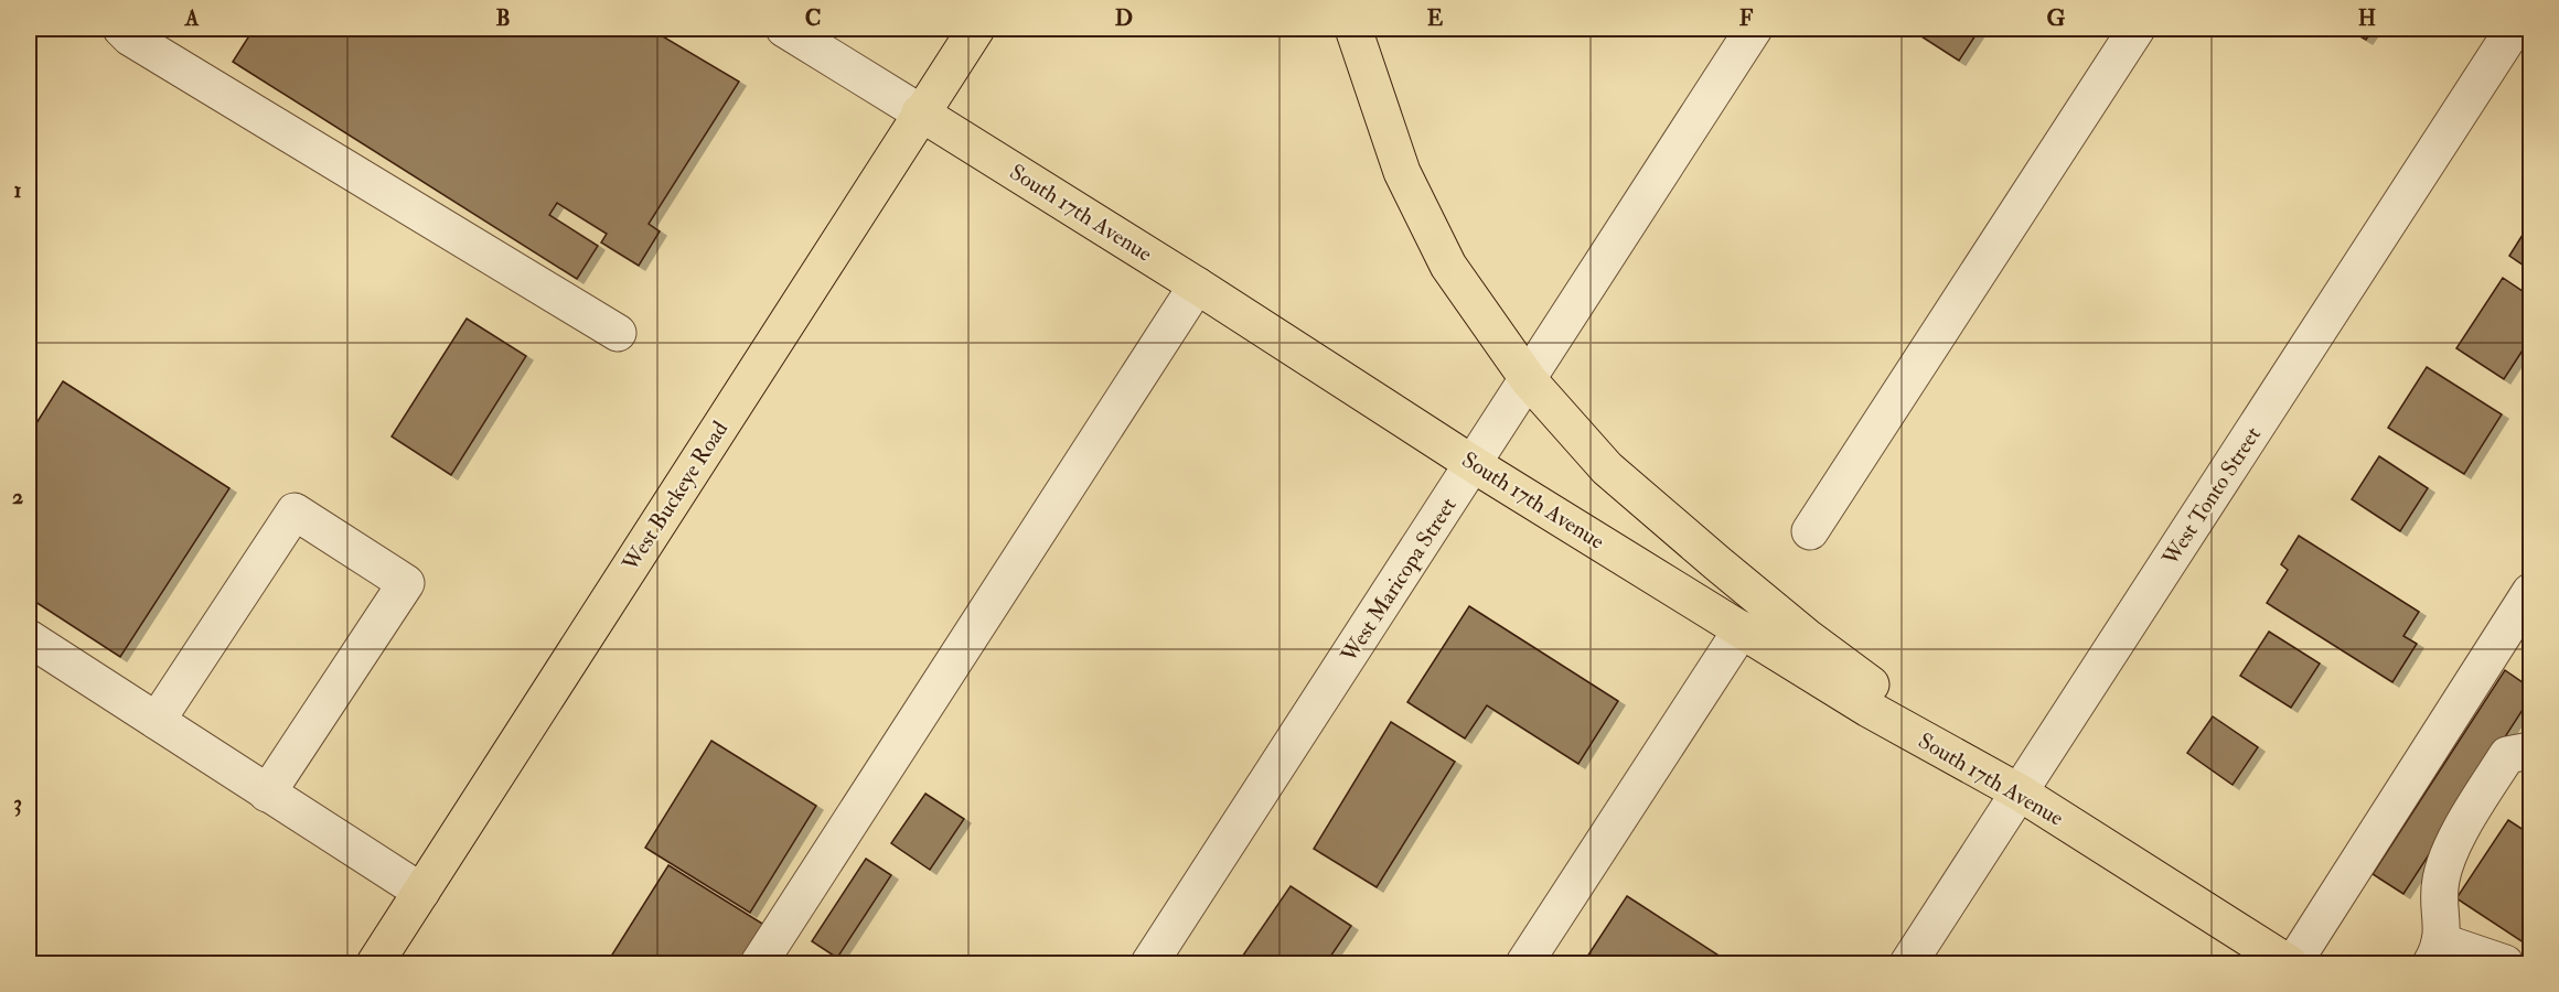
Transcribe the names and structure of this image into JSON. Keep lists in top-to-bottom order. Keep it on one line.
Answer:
{"streets":{"main road":["South 17th Avenue","West Buckeye Road"],"street":["West Tonto Street","West Maricopa Street"]},"crossings":[["South 17th Avenue","West Buckeye Road"],["South 17th Avenue","West Tonto Street"],["South 17th Avenue","West Maricopa Street"]],"grid":{"columns":["A","B","C","D","E","F","G","H"],"rows":["1","2","3"]}}
